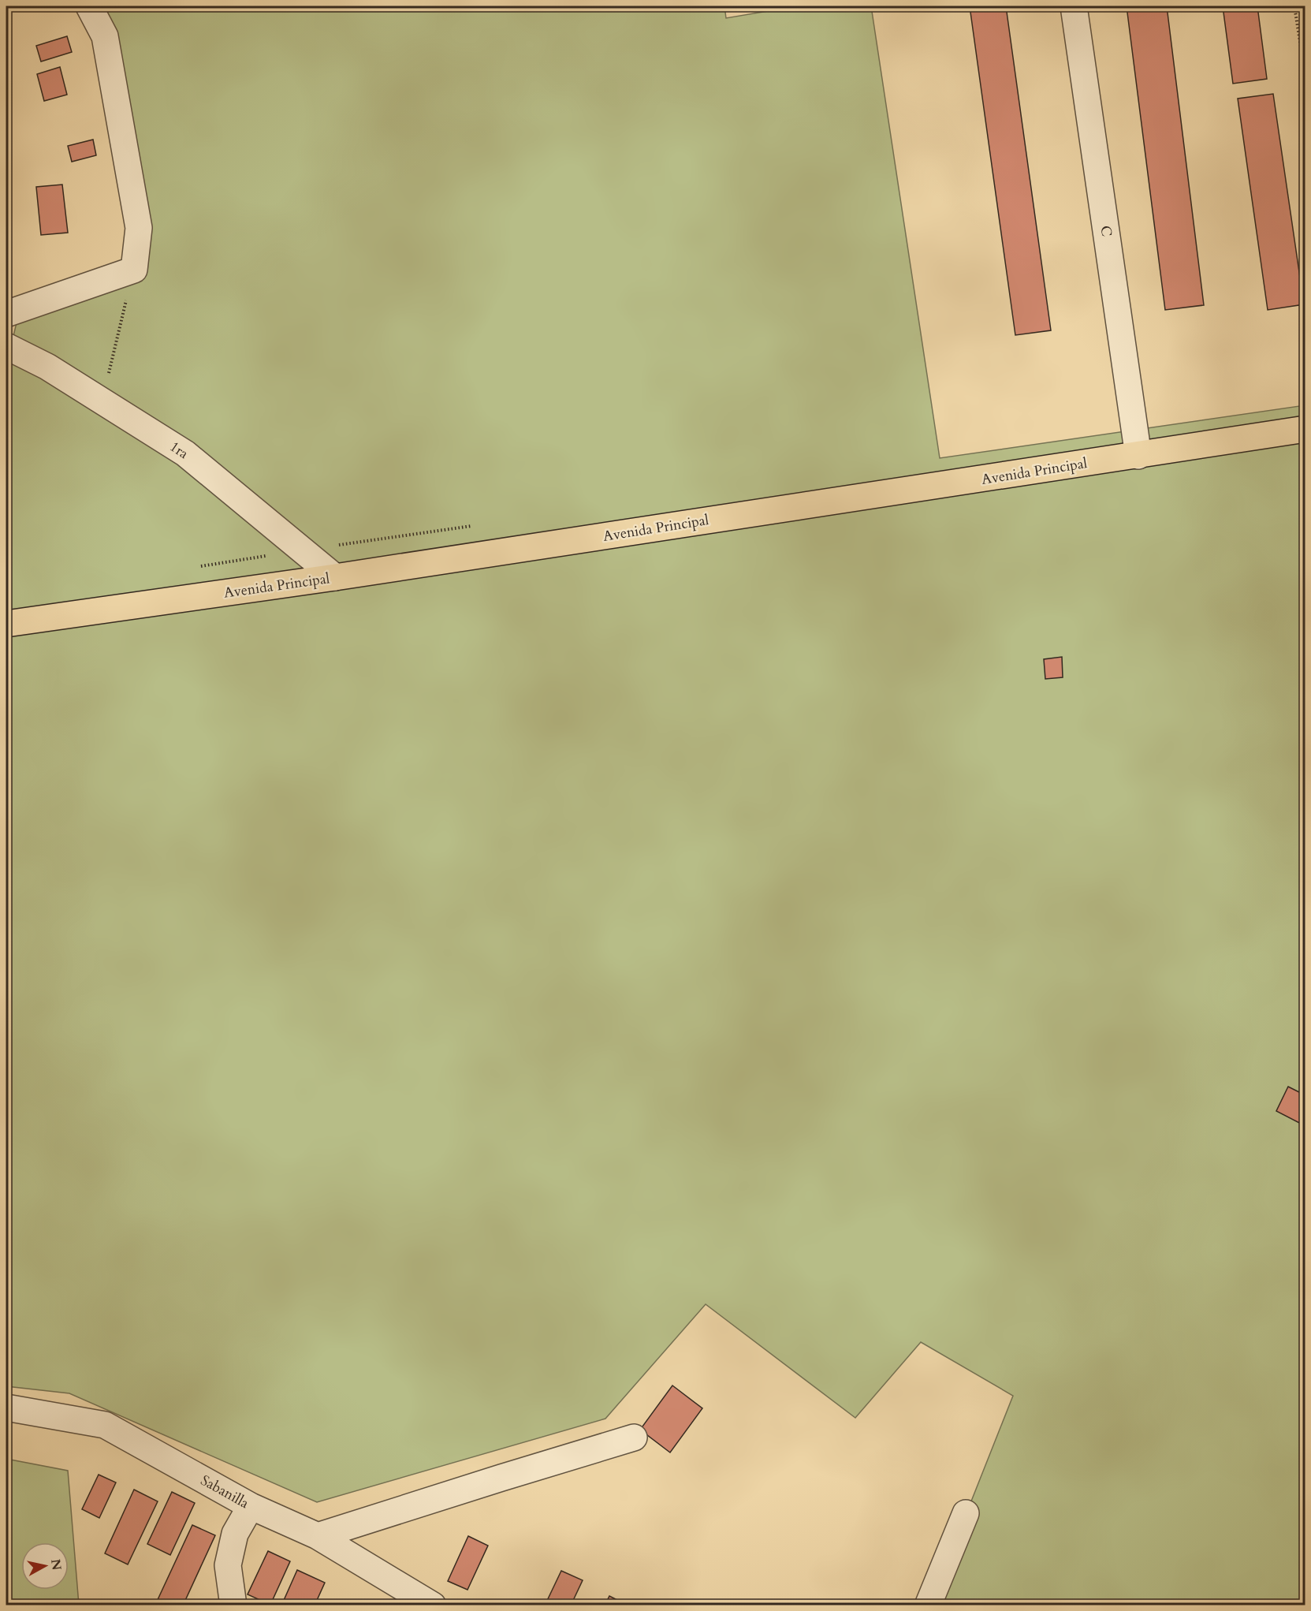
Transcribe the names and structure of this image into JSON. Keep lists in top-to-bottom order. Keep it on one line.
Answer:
{"streets":{"main road":["Avenida Principal"],"street":["C","1ra","Sabanilla"]},"crossings":[["C","Avenida Principal"],["1ra","Avenida Principal"]],"north":"right"}
